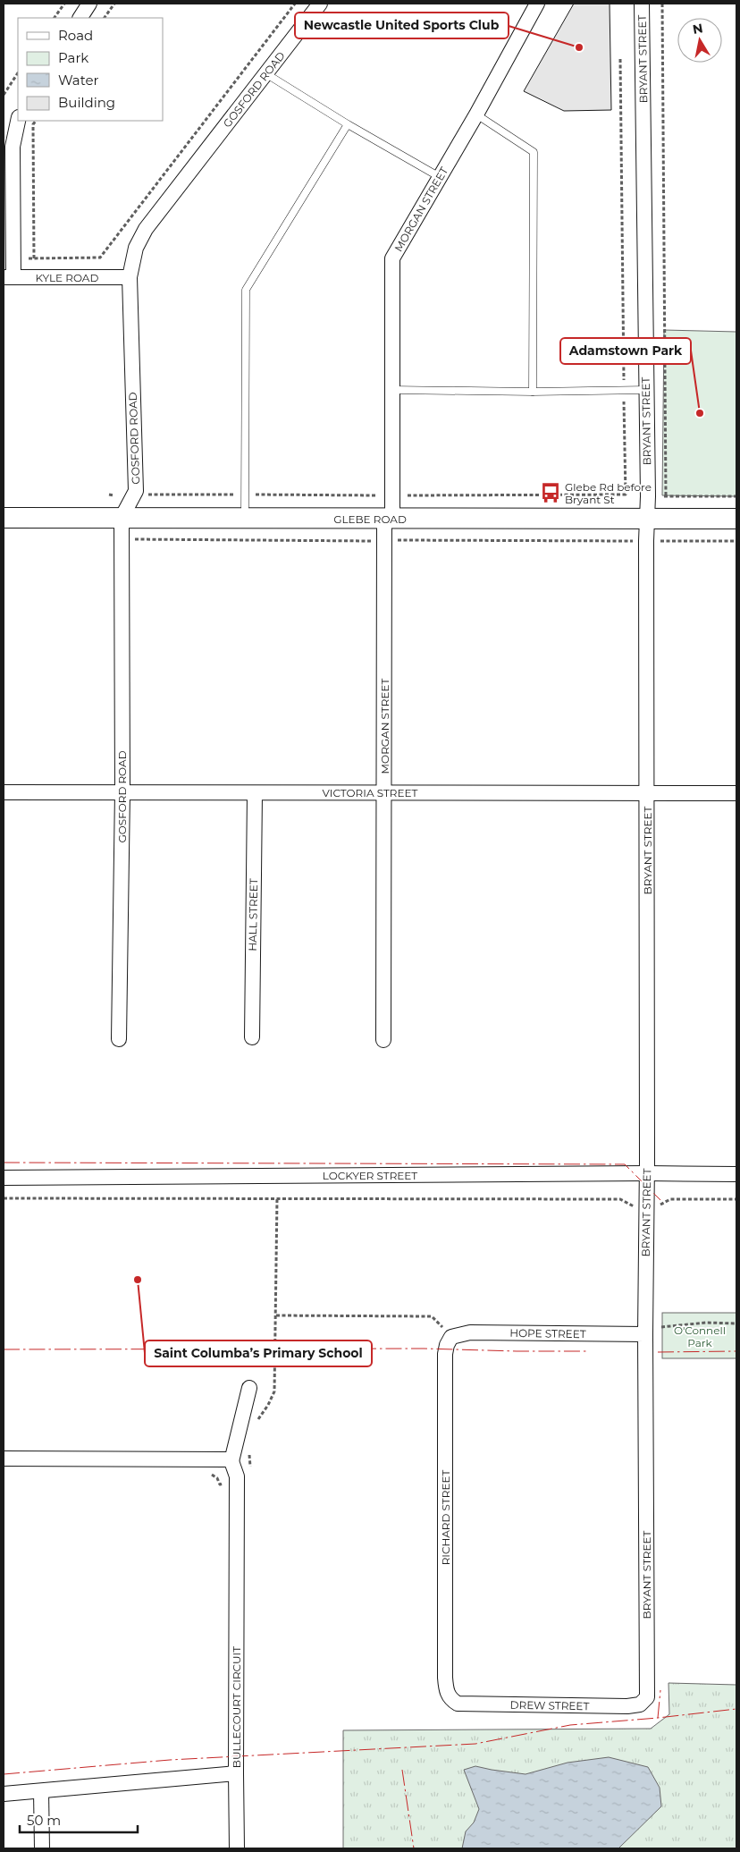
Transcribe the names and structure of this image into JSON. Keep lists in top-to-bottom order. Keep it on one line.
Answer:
{"streets":{"main road":["GLEBE ROAD"],"street":["BRYANT STREET","GOSFORD ROAD","MORGAN STREET","KYLE ROAD","VICTORIA STREET","HALL STREET","LOCKYER STREET","HOPE STREET","RICHARD STREET","DREW STREET","BULLECOURT CIRCUIT"]},"crossings":[["BRYANT STREET","GLEBE ROAD"],["BRYANT STREET","VICTORIA STREET"],["BRYANT STREET","LOCKYER STREET"],["BRYANT STREET","HOPE STREET"],["BRYANT STREET","DREW STREET"],["GOSFORD ROAD","KYLE ROAD"],["GOSFORD ROAD","GLEBE ROAD"],["GOSFORD ROAD","VICTORIA STREET"],["MORGAN STREET","GLEBE ROAD"],["MORGAN STREET","VICTORIA STREET"],["VICTORIA STREET","HALL STREET"],["HOPE STREET","RICHARD STREET"],["RICHARD STREET","DREW STREET"]],"parks":["O'Connell Park"],"places":{"other":["Newcastle United Sports Club","Adamstown Park","Saint Columba’s Primary School"],"bus stop":["Glebe Rd before Bryant St"]},"legend":["Road","Park","Water","Building"],"scale_bar":"50 m","north":"top"}
